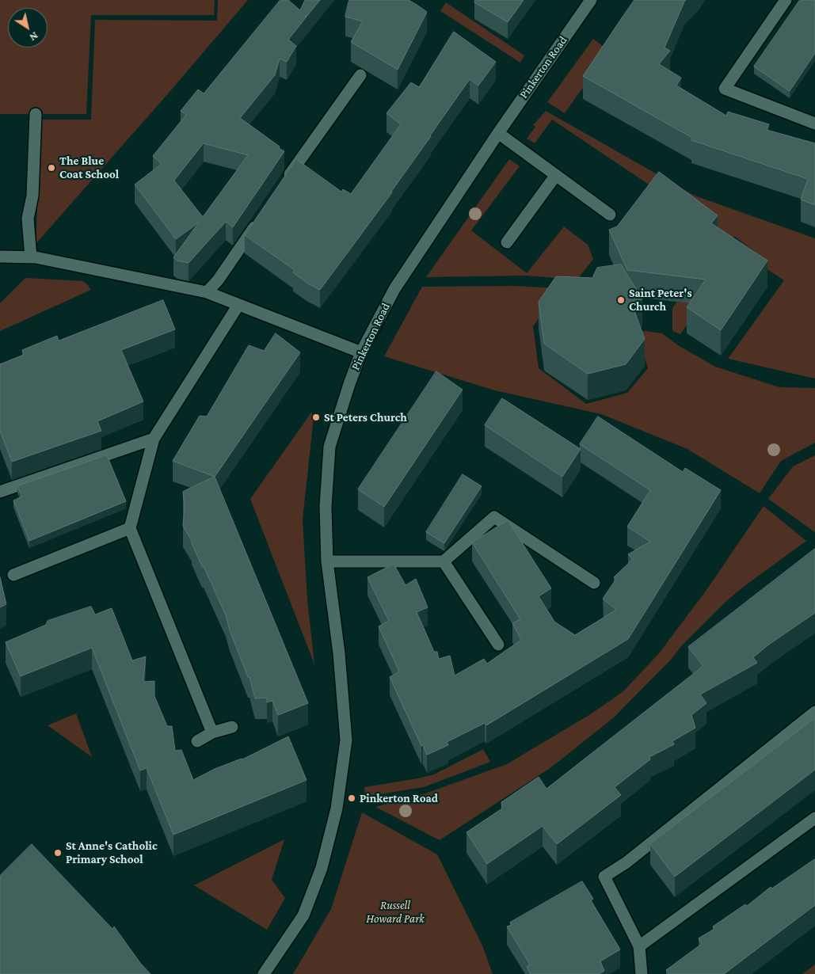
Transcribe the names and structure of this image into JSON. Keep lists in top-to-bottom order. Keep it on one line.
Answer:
{"streets":{"street":["Pinkerton Road"]},"parks":["Russell Howard Park"],"places":["The Blue Coat School","Saint Peter's Church","St Peters Church","Pinkerton Road","St Anne's Catholic Primary School"],"north":"bottom right"}
